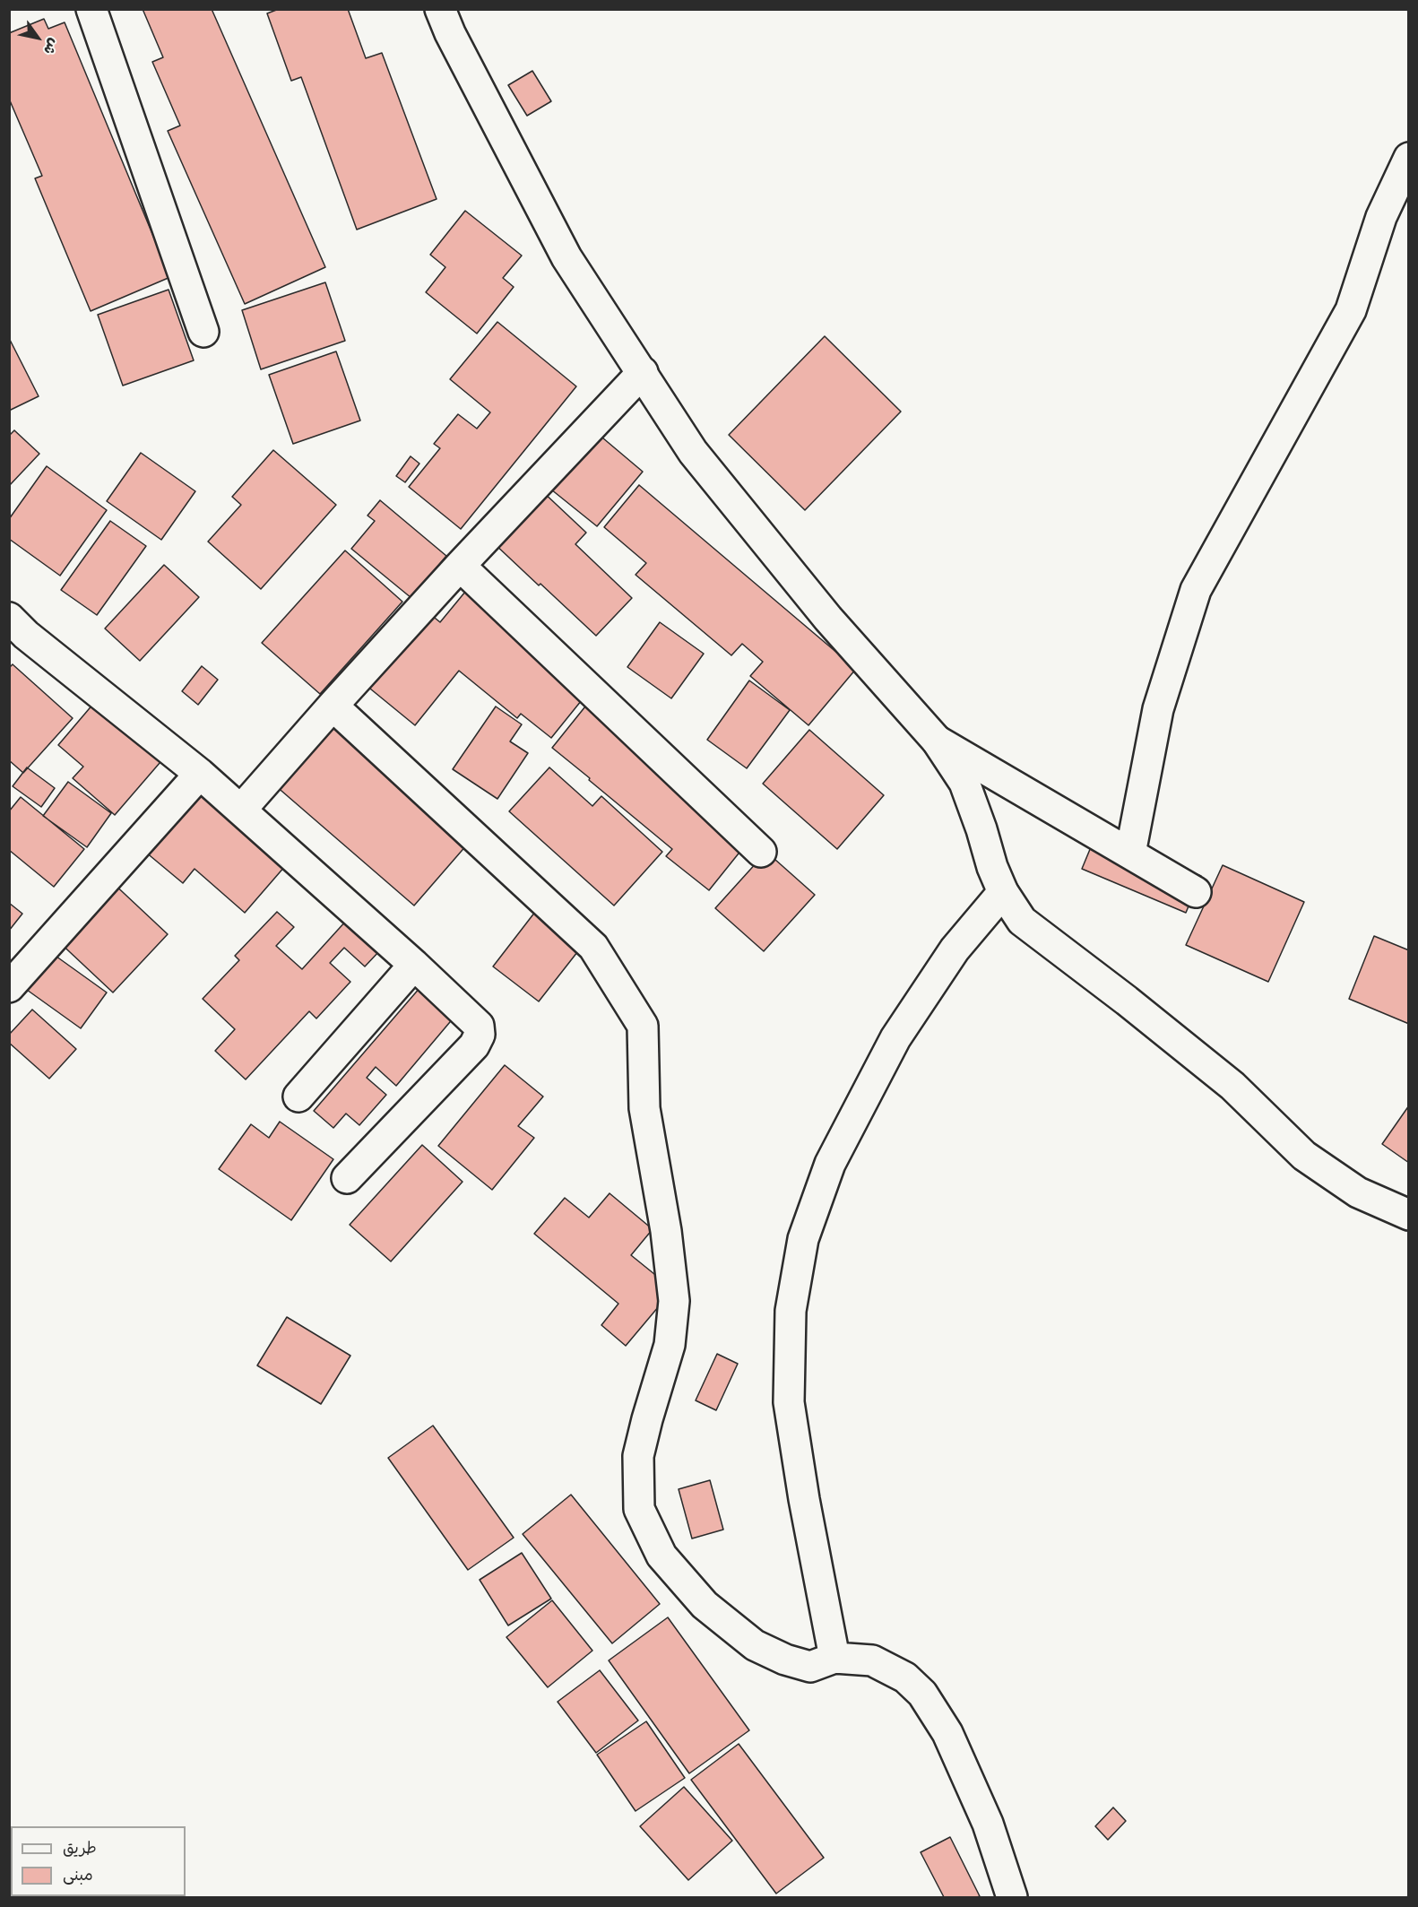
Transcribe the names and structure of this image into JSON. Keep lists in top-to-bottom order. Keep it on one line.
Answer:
{"legend":["طريق","مبنى"],"north":"bottom right"}
